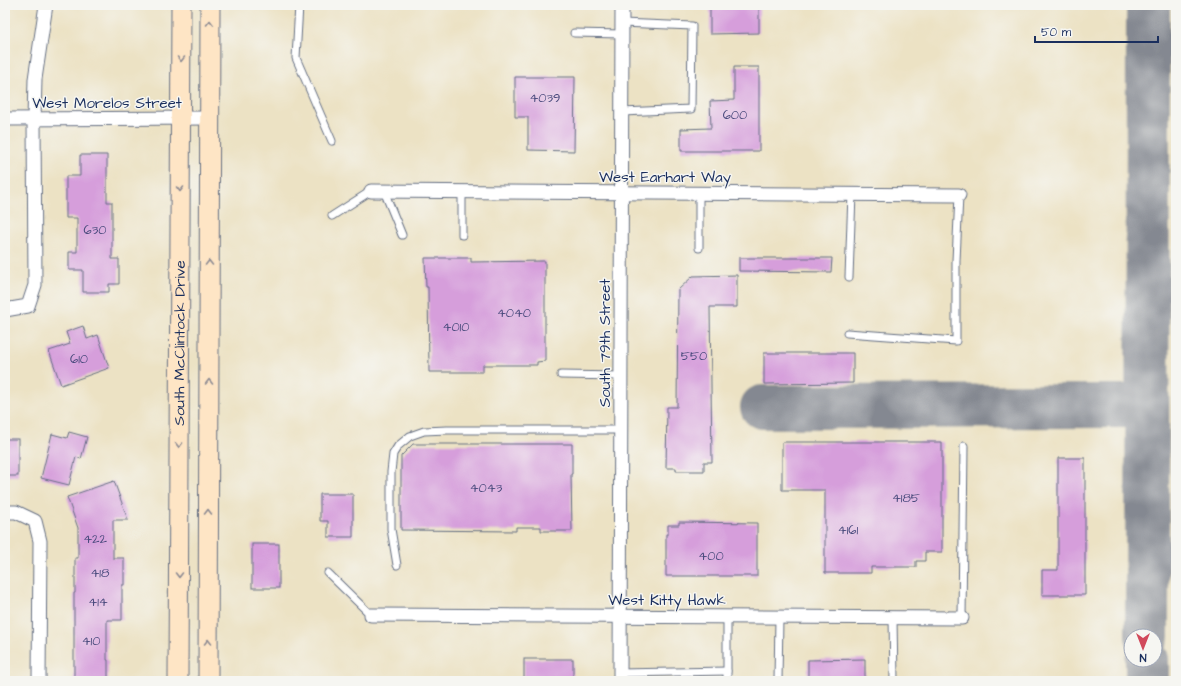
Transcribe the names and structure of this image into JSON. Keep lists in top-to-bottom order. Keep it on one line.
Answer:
{"streets":{"main road":["South McClintock Drive"],"street":["West Morelos Street","West Earhart Way","South 79th Street","West Kitty Hawk"]},"crossings":[["West Morelos Street","South McClintock Drive"],["West Earhart Way","South 79th Street"],["South 79th Street","West Kitty Hawk"]],"house_numbers":["4039","600","630","4040","4010","550","610","4043","4185","4161","422","400","418","414","410"],"scale_bar":"50 m","north":"bottom"}
